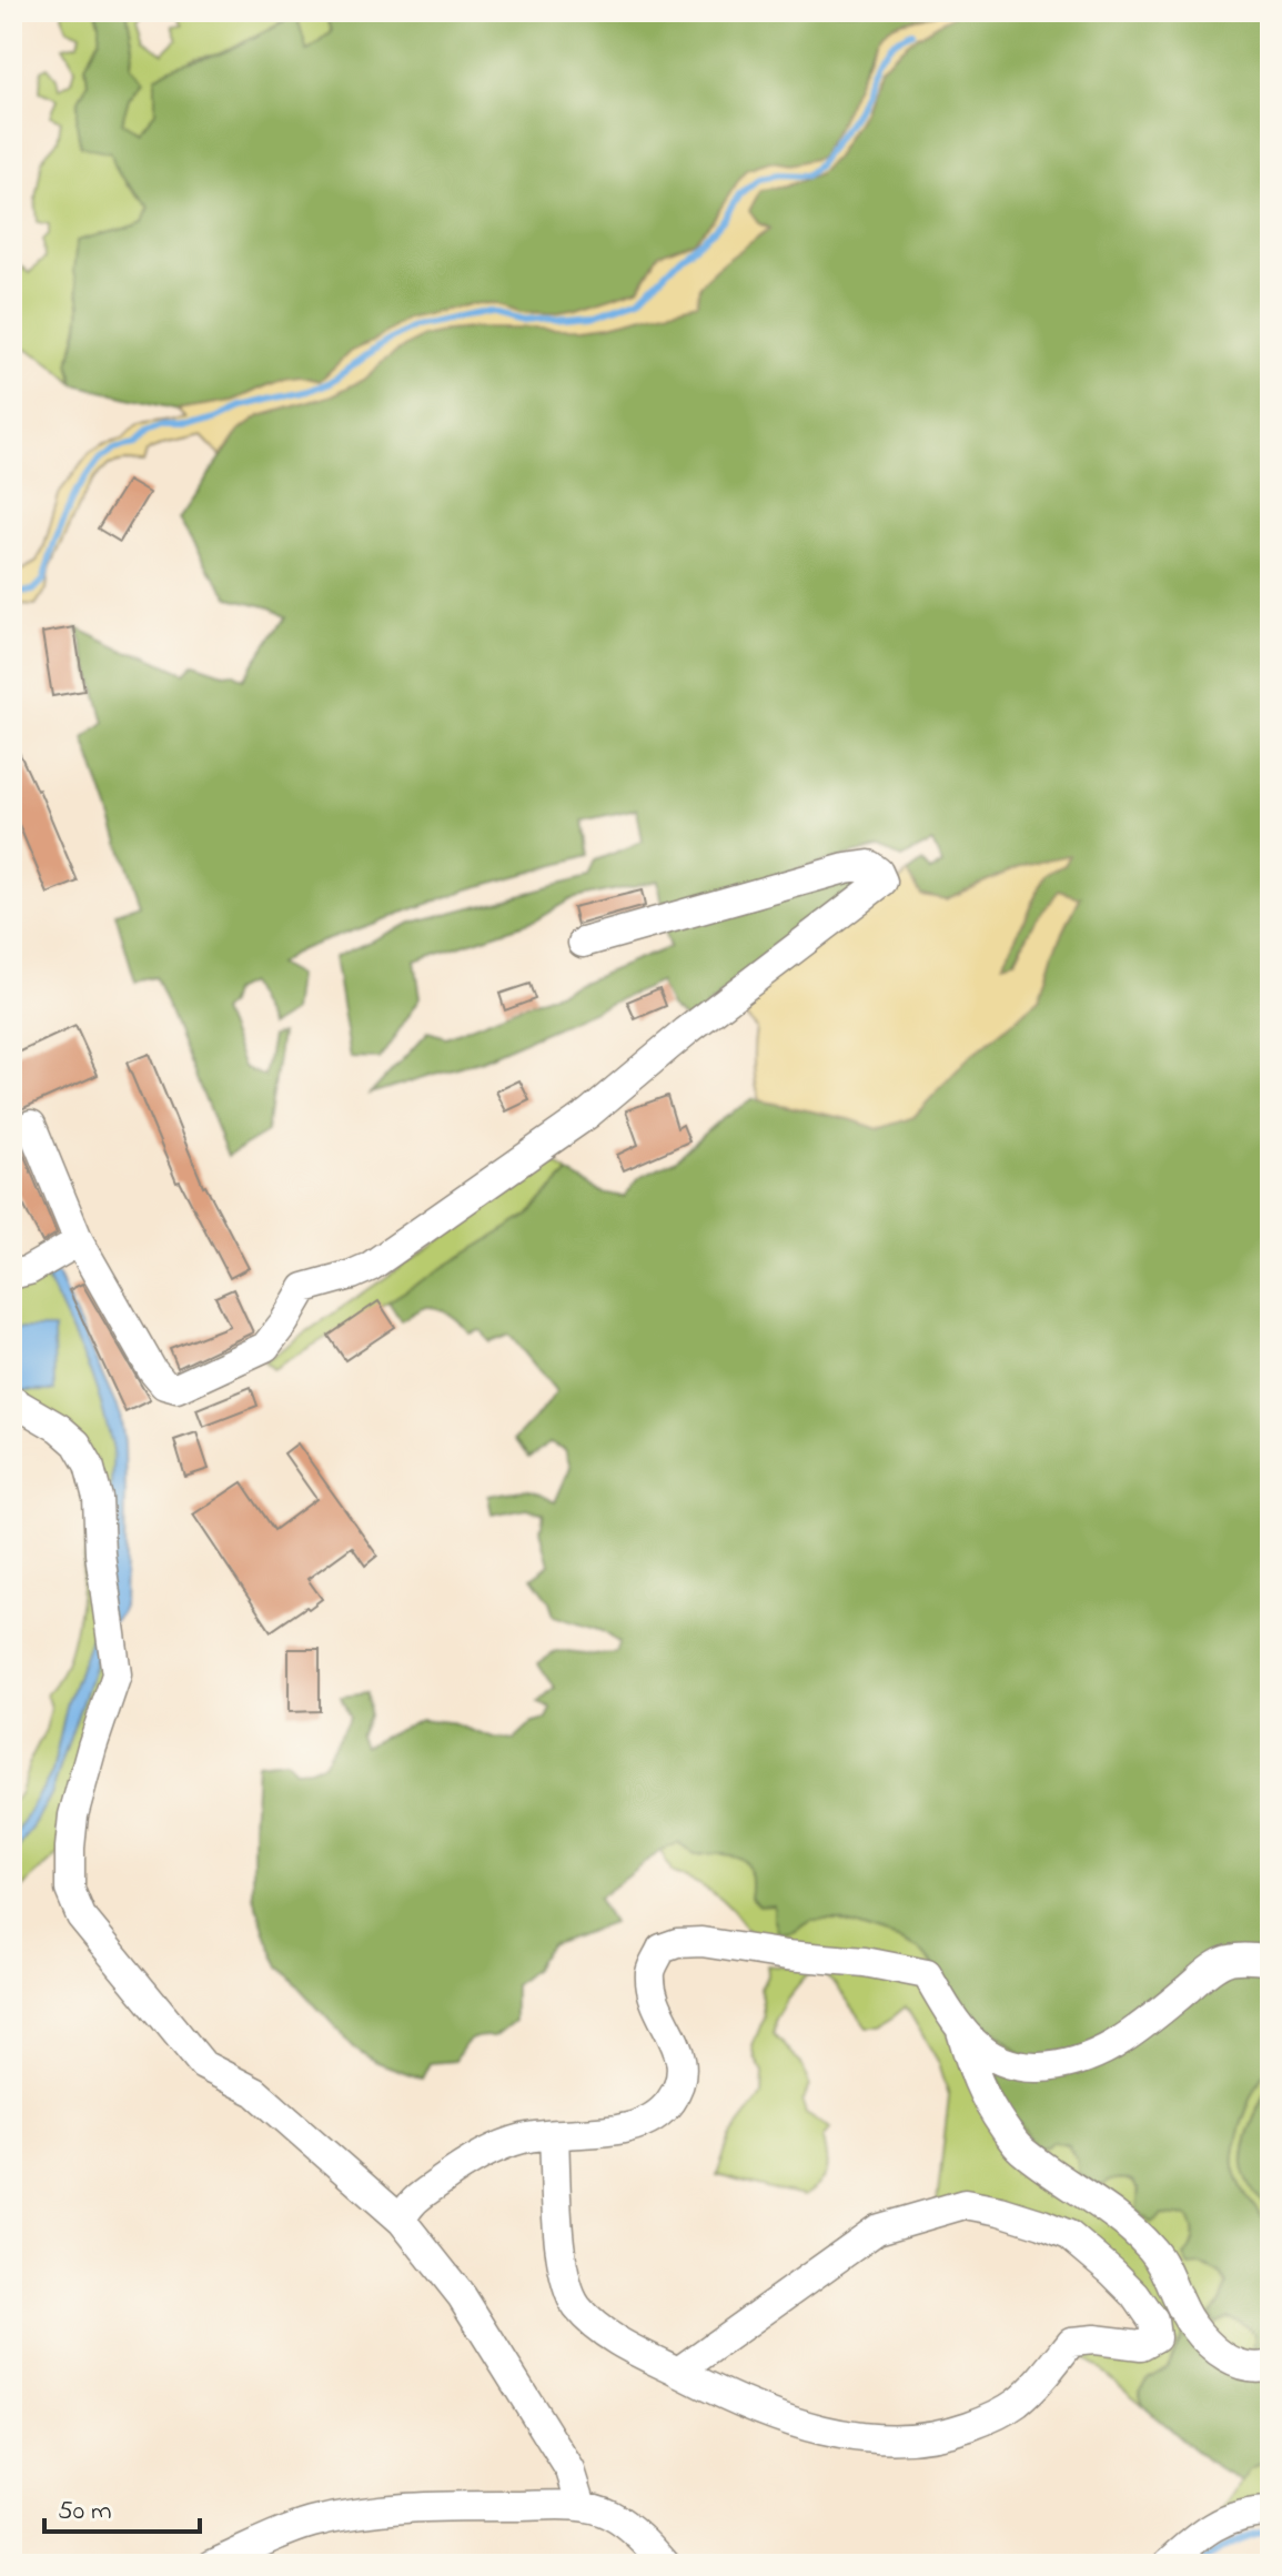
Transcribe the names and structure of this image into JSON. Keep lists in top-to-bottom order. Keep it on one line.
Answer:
{"scale_bar":"50 m"}
